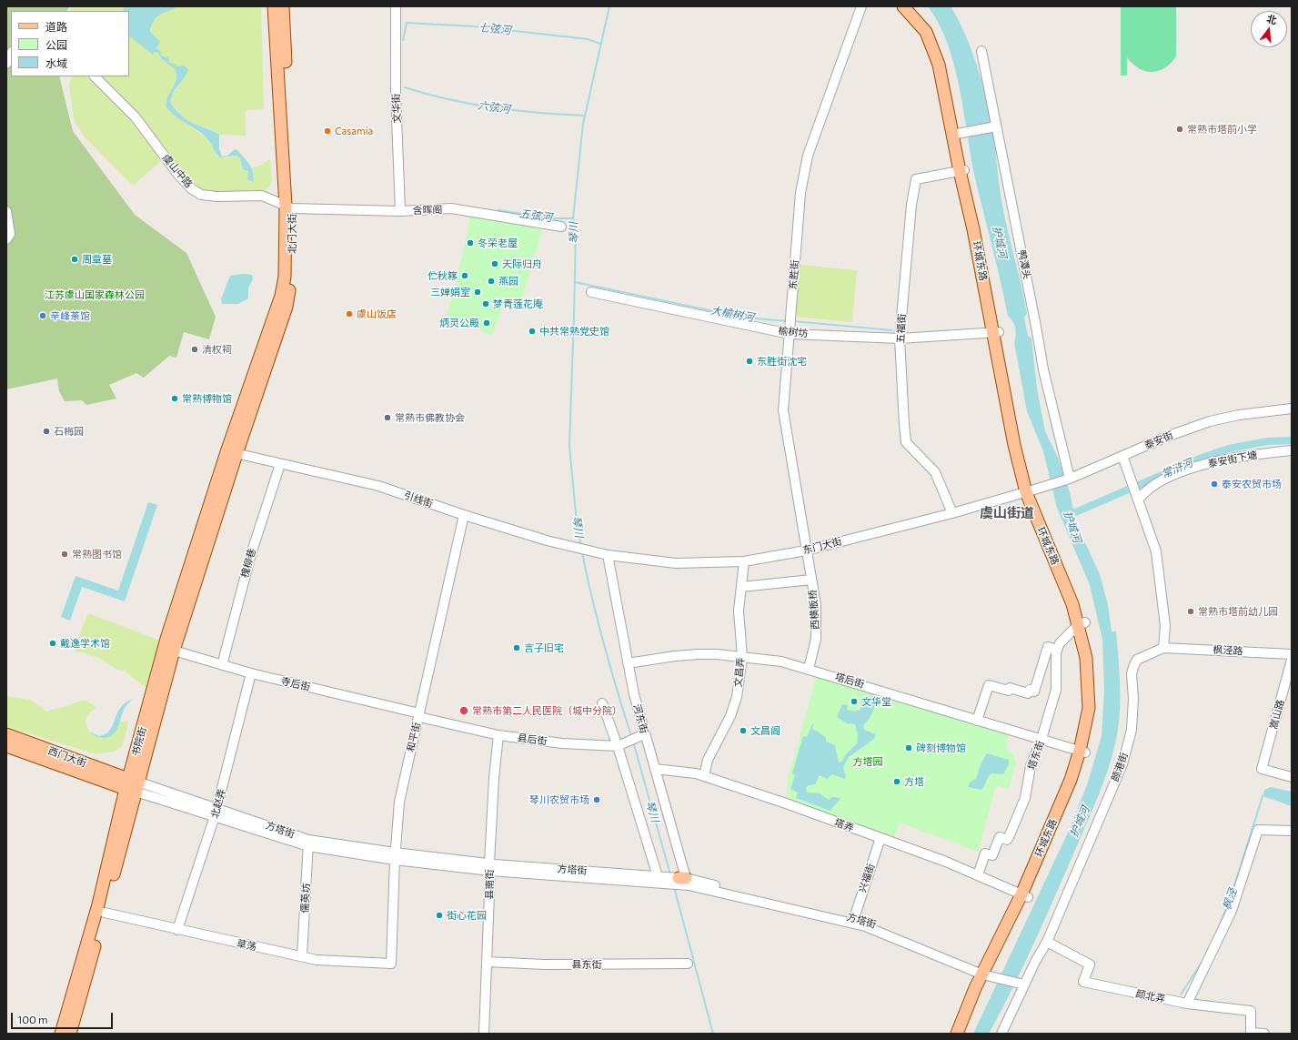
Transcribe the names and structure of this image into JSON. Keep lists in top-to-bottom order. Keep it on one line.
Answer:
{"streets":{"main road":["北门大街","环城东路","书院街","西门大街"],"street":["文华街","虞山中路","含晖阁","鸭潭头","东胜街","五福街","榆树坊","泰安街","泰安街下塘","引线街","东门大街","槐柳巷","西横板桥","枫泾路","文昌弄","塔后街","寺后街","嵩山路","河东街","和平街","县后街","塔东街","颜港街","北赵弄","塔弄","方塔街","兴福街","县南街","儒英坊","草荡","县东街","颜北弄"]},"crossings":[["文华街","含晖阁"],["虞山中路","含晖阁"],["虞山中路","北门大街"],["含晖阁","北门大街"],["北门大街","引线街"],["北门大街","书院街"],["环城东路","五福街"],["环城东路","榆树坊"],["环城东路","泰安街"],["环城东路","东门大街"],["环城东路","塔后街"],["环城东路","塔弄"],["环城东路","方塔街"],["鸭潭头","泰安街"],["东胜街","榆树坊"],["东胜街","东门大街"],["东胜街","西横板桥"],["五福街","榆树坊"],["五福街","东门大街"],["泰安街","东门大街"],["引线街","东门大街"],["引线街","槐柳巷"],["引线街","河东街"],["引线街","和平街"],["引线街","书院街"],["东门大街","西横板桥"],["东门大街","文昌弄"],["东门大街","河东街"],["槐柳巷","寺后街"],["西横板桥","塔后街"],["枫泾路","颜港街"],["文昌弄","塔后街"],["文昌弄","塔弄"],["塔后街","河东街"],["塔后街","塔东街"],["寺后街","和平街"],["寺后街","县后街"],["寺后街","书院街"],["寺后街","北赵弄"],["河东街","塔弄"],["河东街","方塔街"],["和平街","县后街"],["和平街","方塔街"],["和平街","草荡"],["县后街","县南街"],["书院街","西门大街"],["书院街","方塔街"],["书院街","草荡"],["塔东街","塔弄"],["西门大街","方塔街"],["颜港街","颜北弄"],["北赵弄","方塔街"],["北赵弄","草荡"],["塔弄","兴福街"],["方塔街","兴福街"],["方塔街","县南街"],["方塔街","儒英坊"],["县南街","县东街"],["儒英坊","草荡"]],"districts":["虞山街道"],"water":["七弦河","六弦河","五弦河","琴川","护城河","大榆树河","常浒河","枫泾"],"parks":["江苏虞山国家森林公园","方塔园"],"places":["常熟市塔前小学","Casamia","冬荣老屋","周章墓","天际归舟","伫秋簃","燕园","三婵娟室","梦青莲花庵","虞山饭店","辛峰茶馆","炳灵公殿","中共常熟党史馆","清权祠","东胜街沈宅","常熟博物馆","常熟市佛教协会","石梅园","泰安农贸市场","常熟图书馆","常熟市塔前幼儿园","戴逸学术馆","言子旧宅","文华堂","常熟市第二人民医院（城中分院）","文昌阁","碑刻博物馆","方塔","琴川农贸市场","街心花园"],"legend":["道路","公园","水域"],"scale_bar":"100 m","north":"top"}
